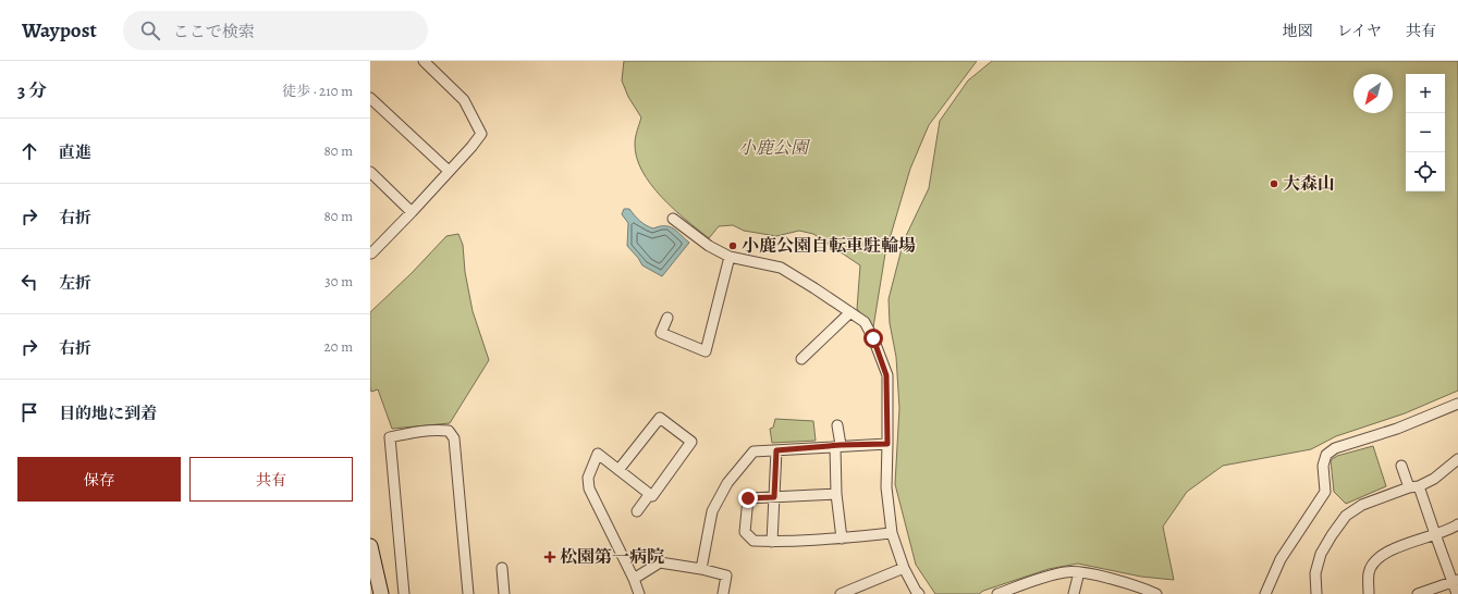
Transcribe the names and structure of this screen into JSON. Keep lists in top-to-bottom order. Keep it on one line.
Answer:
{"parks":["小鹿公園"],"places":{"other":["大森山","小鹿公園自転車駐輪場"],"health":["松園第一病院"]},"north":"bottom left","page":{"header":"Waypost","search":"ここで検索","nav":["地図","レイヤ","共有"],"heading":["3 分","徒歩 · 210 m"],"map_buttons":["+","−"],"list":[["直進","80 m"],["右折","80 m"],["左折","30 m"],["右折","20 m"],"目的地に到着"],"buttons":["保存","共有"]}}
